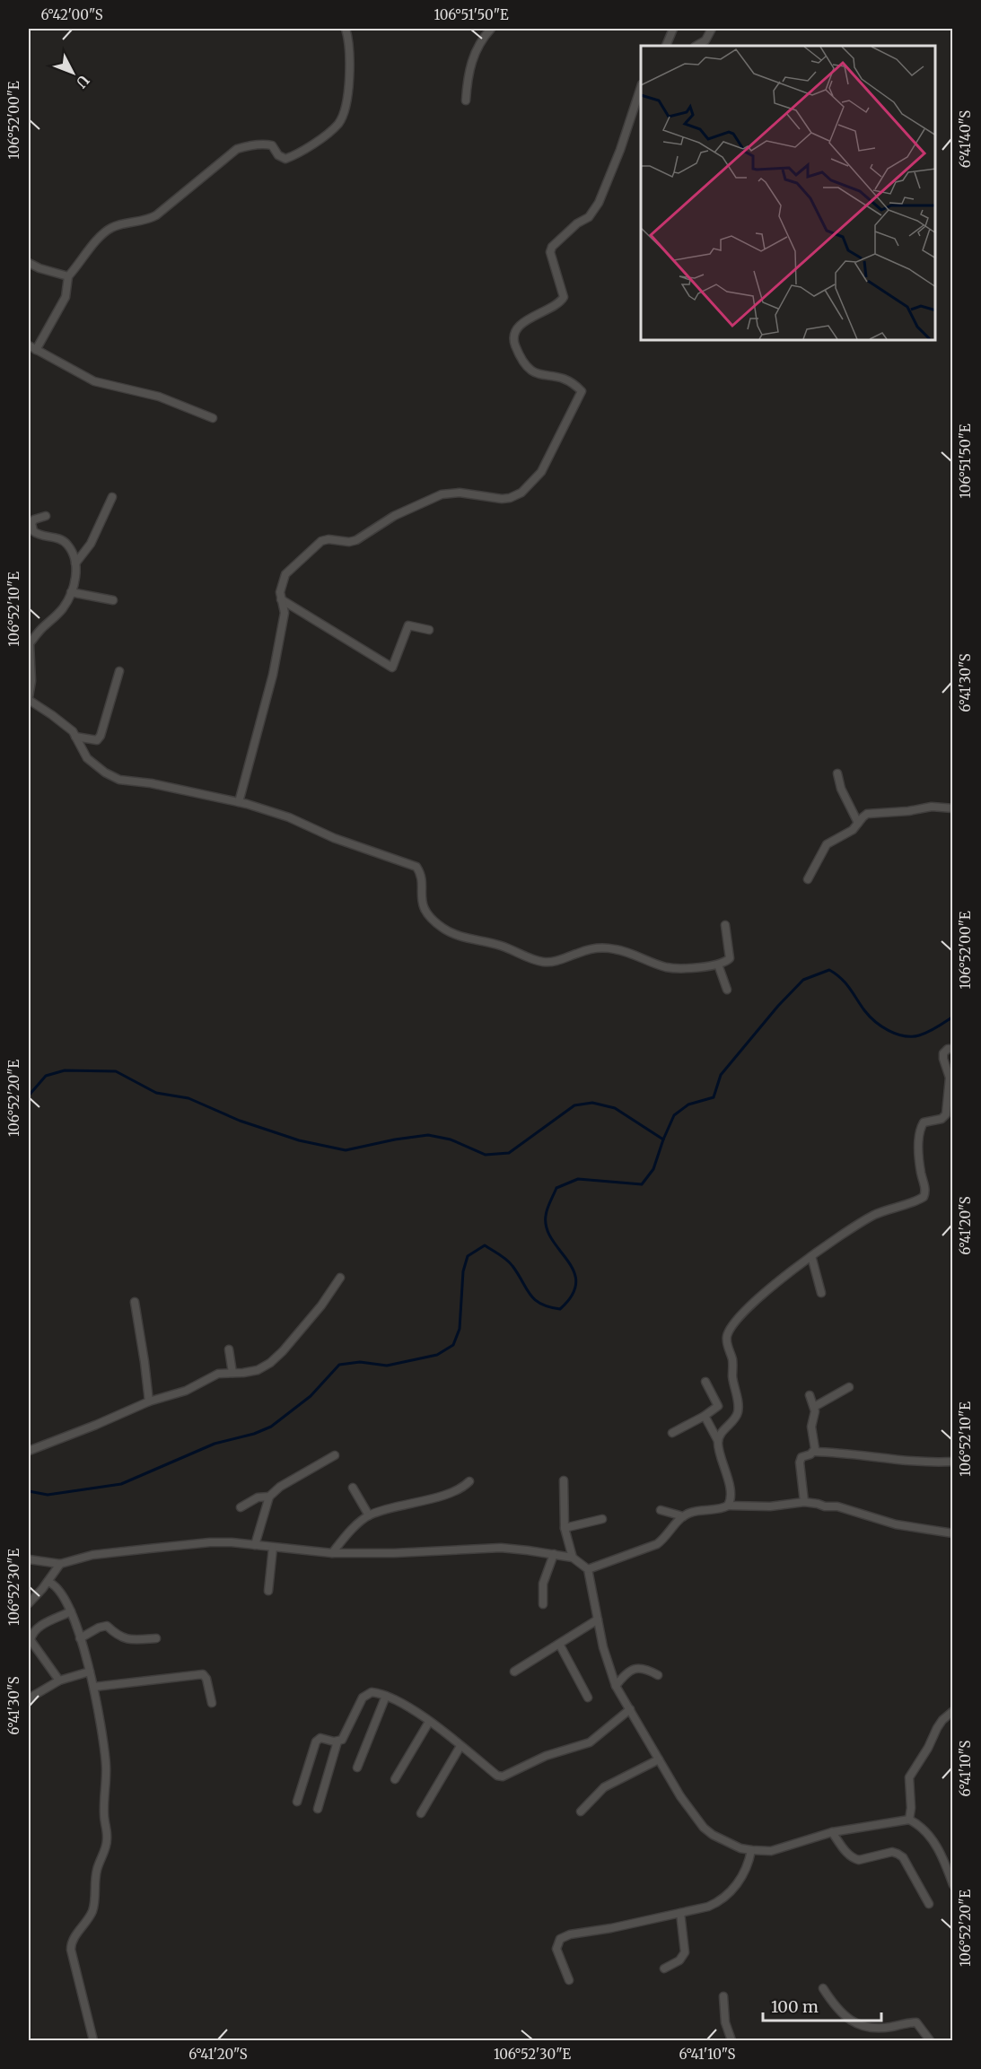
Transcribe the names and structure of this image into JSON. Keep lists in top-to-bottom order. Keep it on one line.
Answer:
{"scale_bar":"100 m","north":"bottom right","coordinates":["6°42'00\"S","106°51'50\"E","106°52'00\"E","6°41'40\"S","106°52'10\"E","6°41'30\"S","106°52'20\"E","6°41'20\"S","106°52'30\"E","6°41'10\"S"]}
